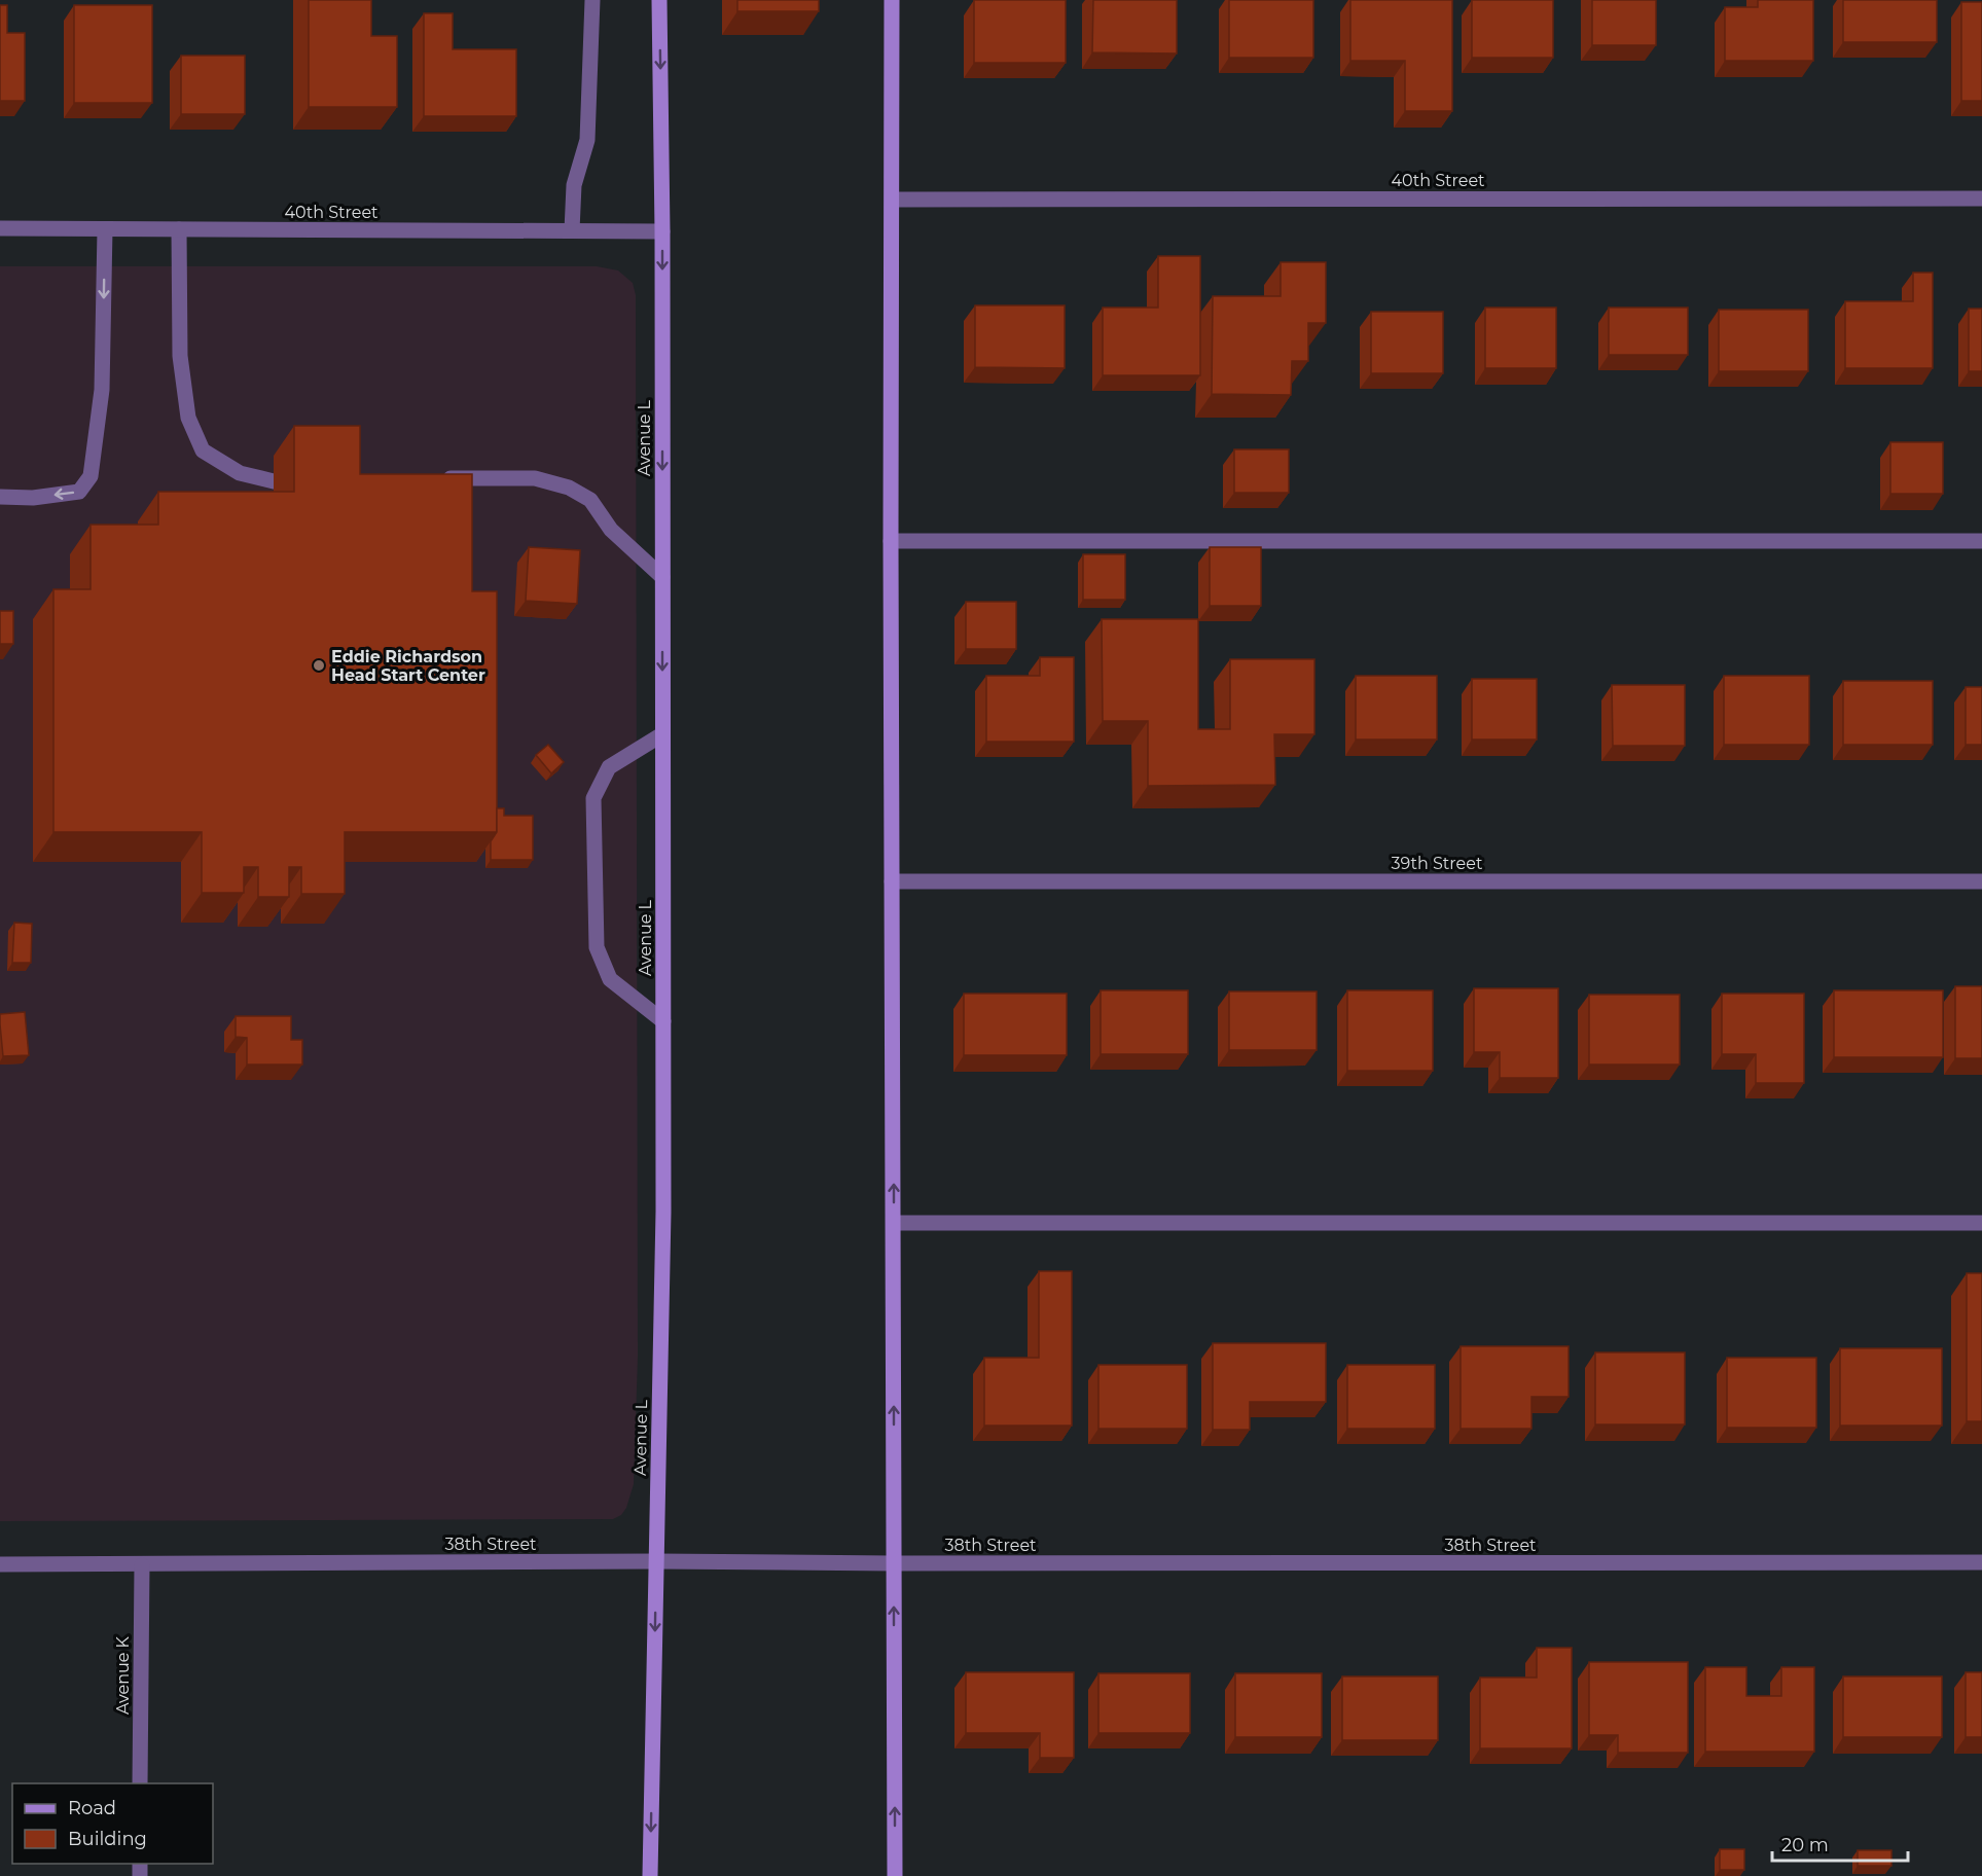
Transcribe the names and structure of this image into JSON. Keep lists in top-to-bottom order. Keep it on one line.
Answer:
{"streets":{"street":["40th Street","Avenue L","39th Street","38th Street","Avenue K"]},"crossings":[["40th Street","Avenue L"],["Avenue L","38th Street"],["38th Street","Avenue K"]],"one_way":["Avenue L"],"places":["Eddie Richardson Head Start Center"],"legend":["Road","Building"],"scale_bar":"20 m"}
